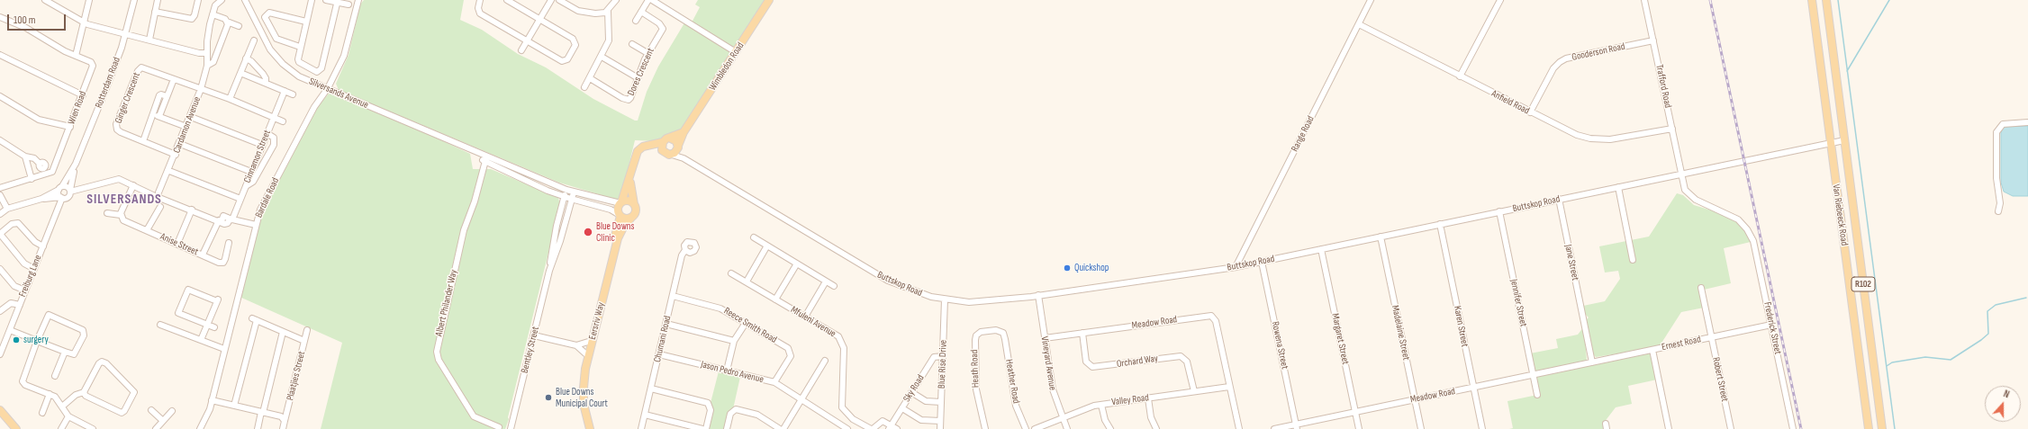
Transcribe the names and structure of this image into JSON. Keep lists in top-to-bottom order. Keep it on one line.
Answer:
{"streets":{"main road":["Wimbledon Road","Van Riebeeck Road","R102","Eersriv Way"],"street":["Gooderson Road","Dores Crescent","Rotterdam Road","Trafford Road","Silversands Avenue","Ginger Crescent","Anfield Road","Wien Road","Cardamon Avenue","Range Road","Cinnamon Street","Bardale Road","Buttskop Road","Anise Street","Jane Street","Freiburg Lane","Albert Philander Way","Jennifer Street","Mfuleni Avenue","Meadow Road","Reece Smith Road","Karen Street","Frederick Street","Madelaine Street","Chumani Road","Margaret Street","Ernest Road","Rowena Street","Bentley Street","Orchard Way","Vineyard Avenue","Blue Rise Drive","Heath Road","Jason Pedro Avenue","Plaatjies Street","Robert Street","Heather Road","Sky Road","Valley Road"]},"crossings":[["Gooderson Road","Trafford Road"],["Gooderson Road","Anfield Road"],["Wimbledon Road","Buttskop Road"],["Trafford Road","Anfield Road"],["Trafford Road","Buttskop Road"],["Trafford Road","Frederick Street"],["Silversands Avenue","Bardale Road"],["Silversands Avenue","Albert Philander Way"],["Silversands Avenue","Eersriv Way"],["Silversands Avenue","Bentley Street"],["Ginger Crescent","Cardamon Avenue"],["Ginger Crescent","Cinnamon Street"],["Anfield Road","Range Road"],["Range Road","Buttskop Road"],["Buttskop Road","Van Riebeeck Road"],["Buttskop Road","Jane Street"],["Buttskop Road","Jennifer Street"],["Buttskop Road","Karen Street"],["Buttskop Road","Madelaine Street"],["Buttskop Road","Margaret Street"],["Buttskop Road","Rowena Street"],["Buttskop Road","Vineyard Avenue"],["Buttskop Road","Blue Rise Drive"],["Jane Street","Meadow Road"],["Jane Street","Ernest Road"],["Jennifer Street","Meadow Road"],["Mfuleni Avenue","Sky Road"],["Meadow Road","Karen Street"],["Meadow Road","Madelaine Street"],["Meadow Road","Margaret Street"],["Meadow Road","Ernest Road"],["Meadow Road","Rowena Street"],["Meadow Road","Orchard Way"],["Meadow Road","Vineyard Avenue"],["Meadow Road","Valley Road"],["Reece Smith Road","Chumani Road"],["Reece Smith Road","Jason Pedro Avenue"],["Frederick Street","Ernest Road"],["Chumani Road","Jason Pedro Avenue"],["Ernest Road","Robert Street"],["Orchard Way","Valley Road"],["Vineyard Avenue","Valley Road"],["Blue Rise Drive","Sky Road"],["Heath Road","Heather Road"]],"districts":["SILVERSANDS"],"places":["Blue Downs Clinic","Quickshop","surgery","Blue Downs Municipal Court"],"scale_bar":"100 m","north":"top"}
